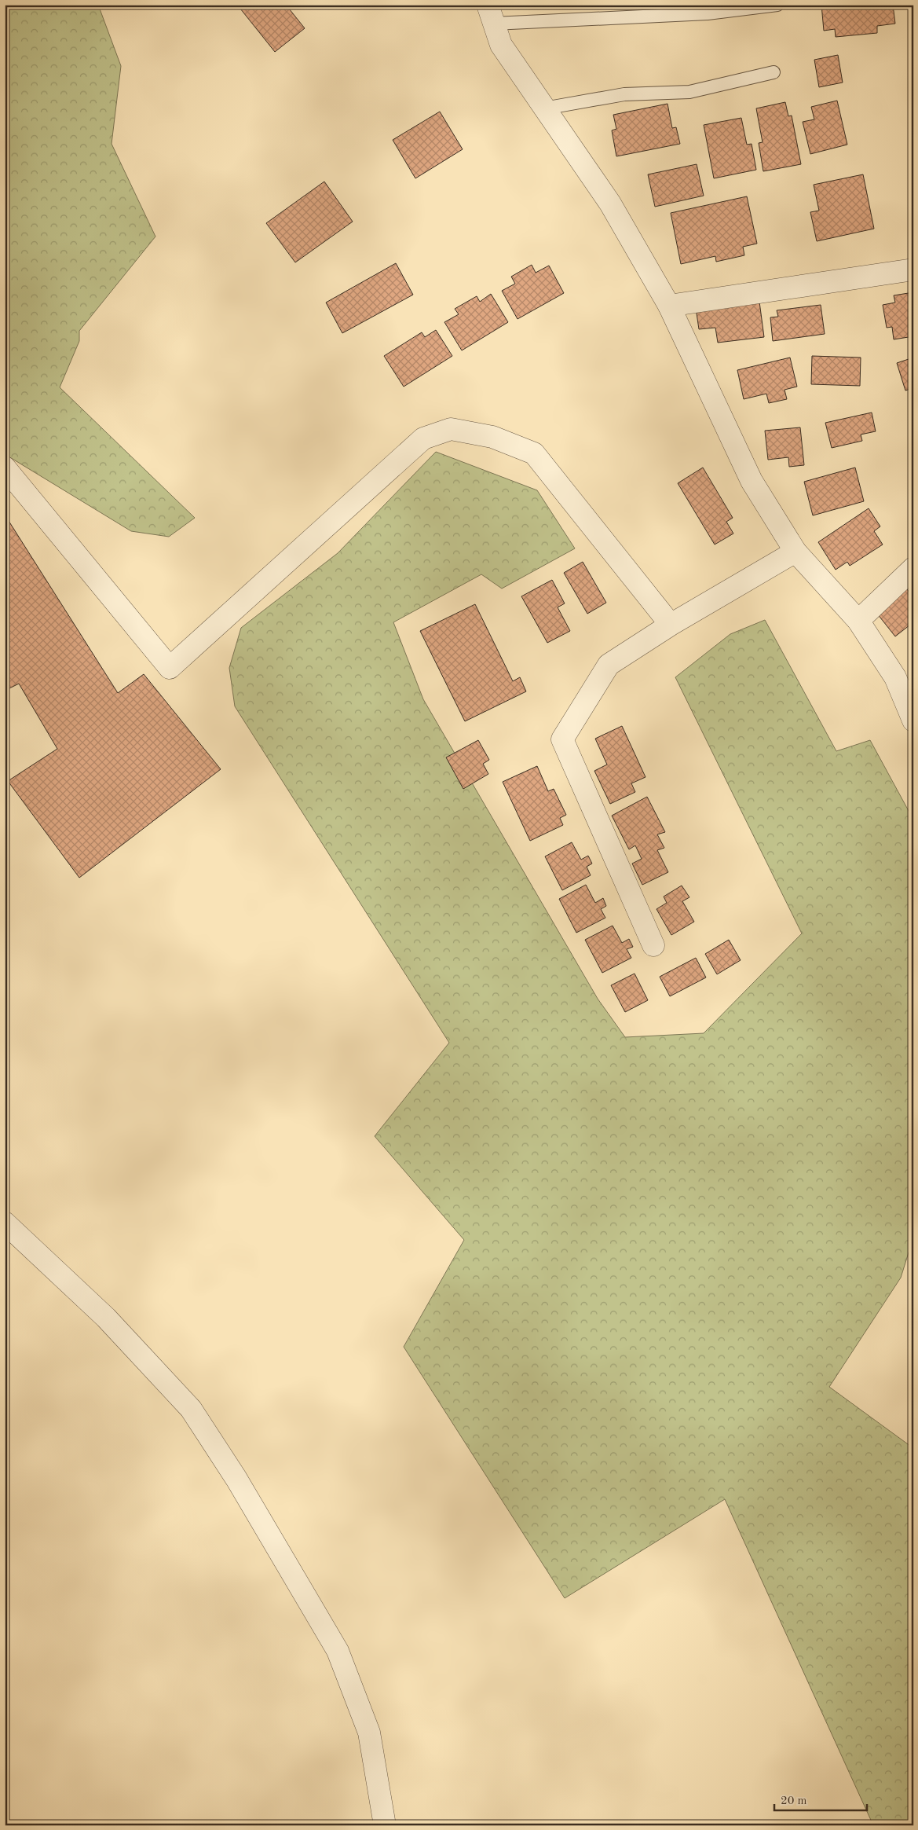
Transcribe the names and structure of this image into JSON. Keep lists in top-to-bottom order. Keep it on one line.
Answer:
{"scale_bar":"20 m"}
